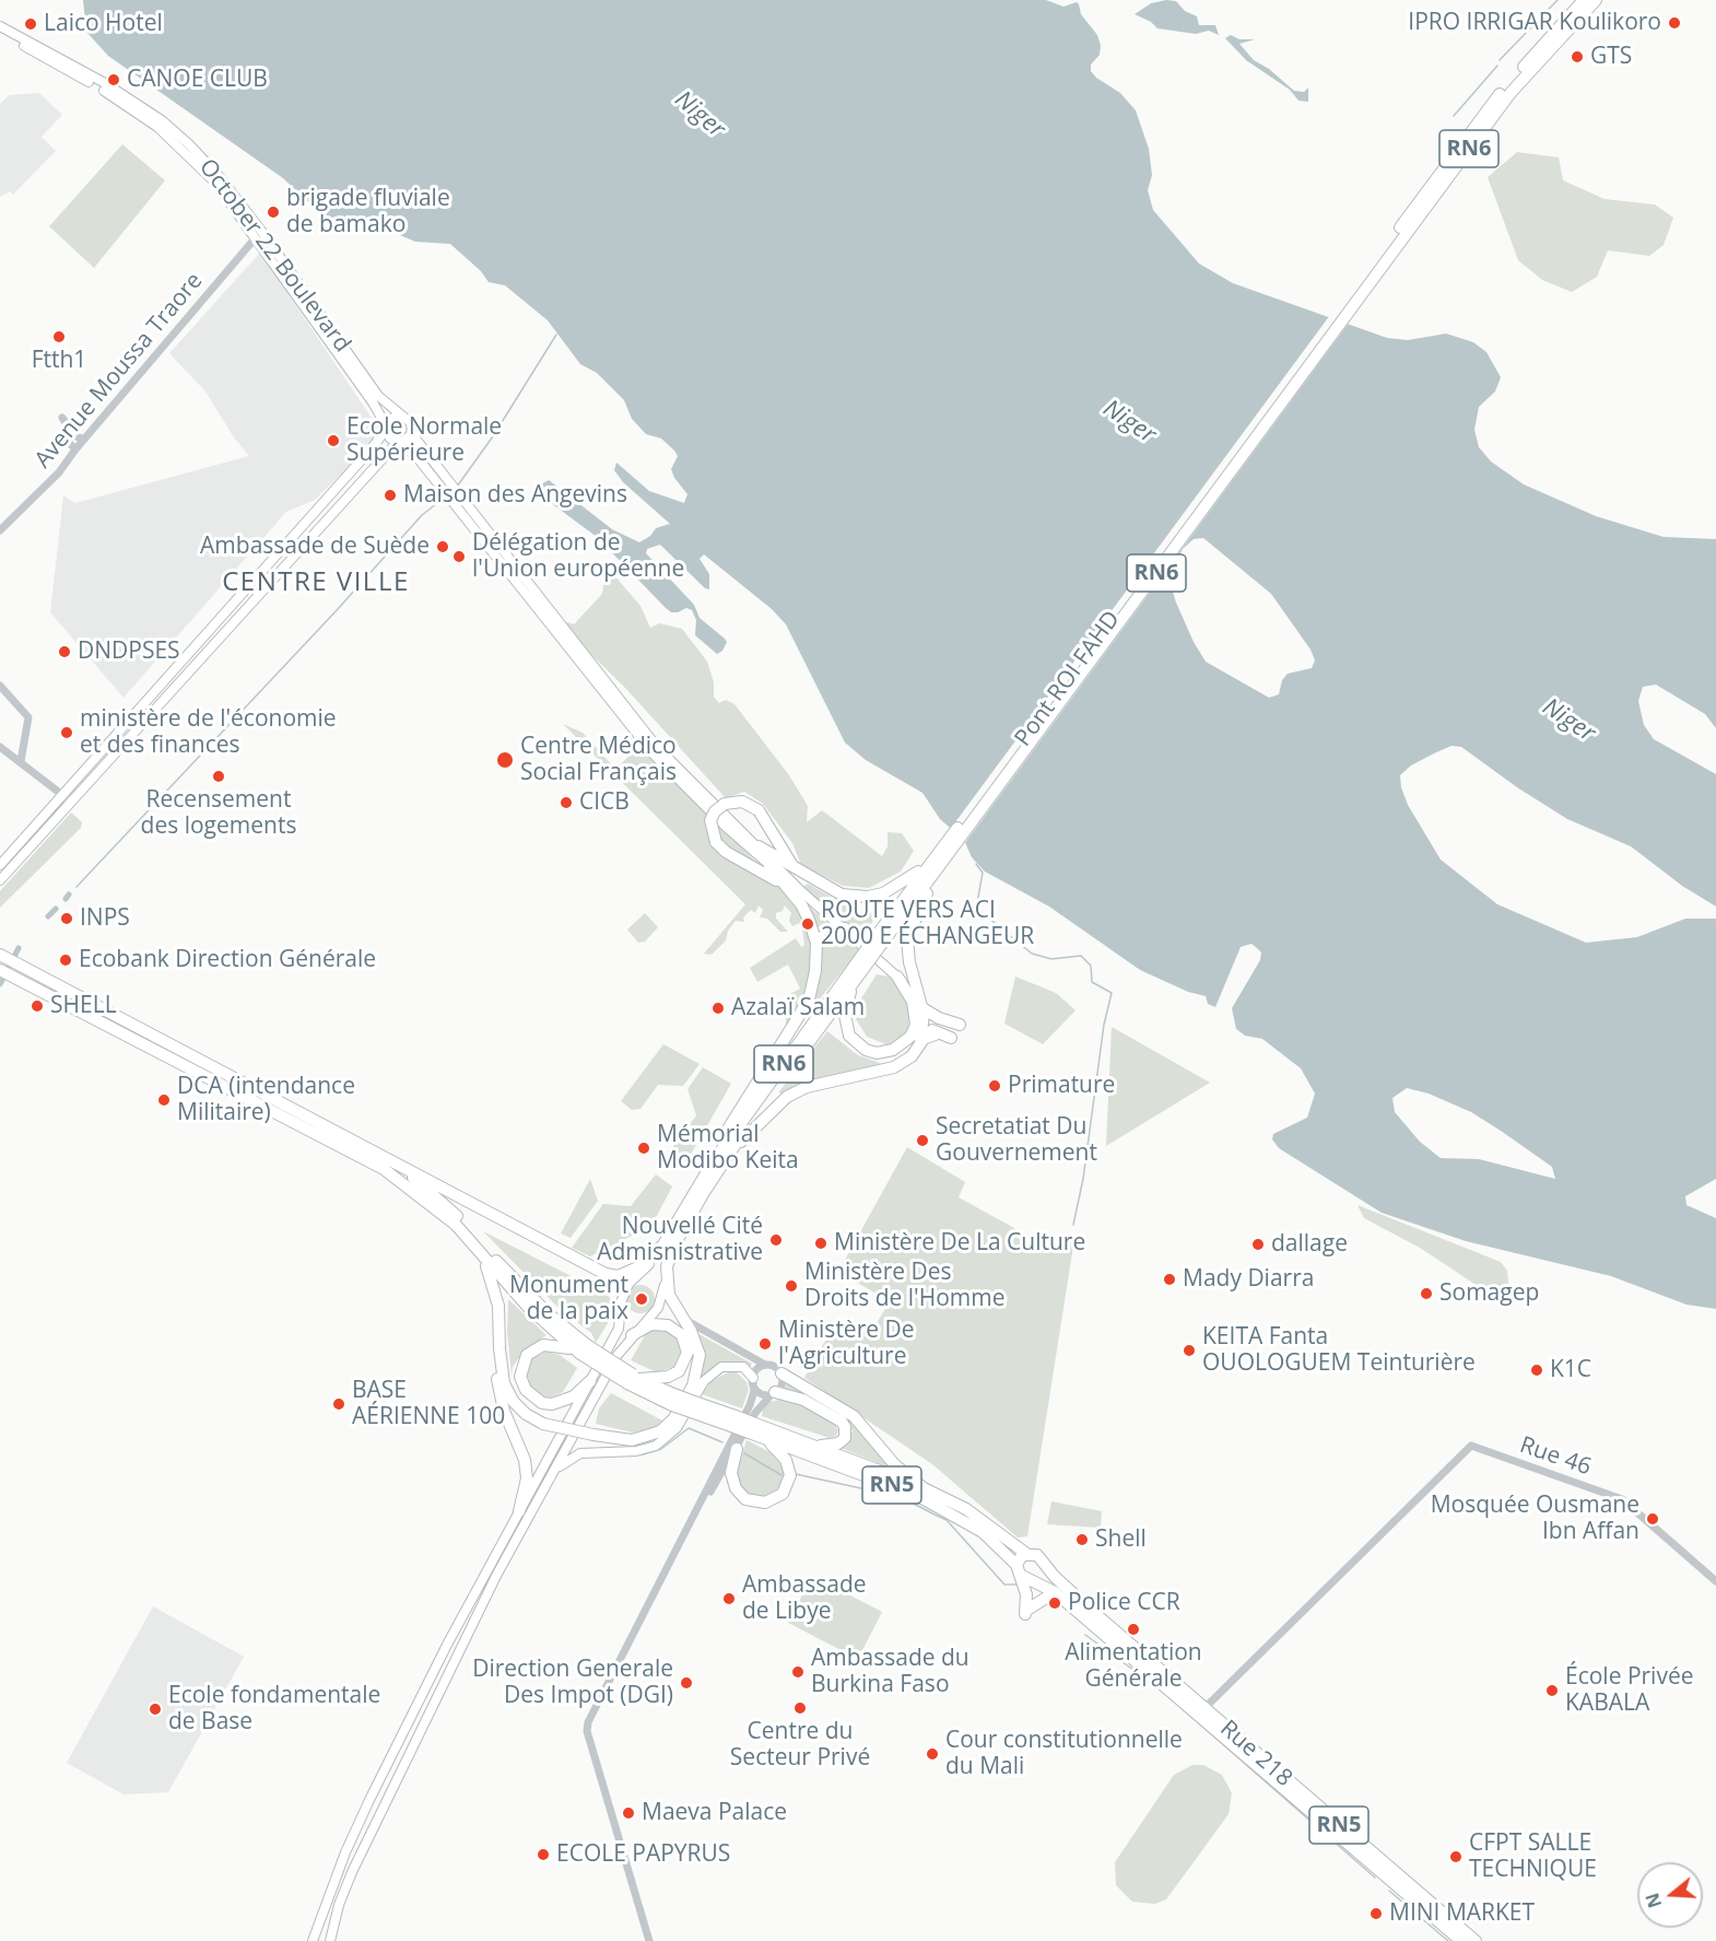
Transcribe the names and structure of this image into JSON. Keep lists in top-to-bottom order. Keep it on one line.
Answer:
{"streets":{"highway":["RN6","RN5","Rue 218"],"main road":["October 22 Boulevard"],"street":["Avenue Moussa Traore","Rue 46"]},"crossings":[["October 22 Boulevard","Avenue Moussa Traore"],["Rue 46","RN5"],["Rue 46","Rue 218"],["RN5","Rue 218"]],"districts":["CENTRE VILLE"],"water":["Niger"],"places":["IPRO IRRIGAR Koulikoro","Laico Hotel","GTS","CANOE CLUB","brigade fluviale de bamako","Ftth1","Ecole Normale Supérieure","Maison des Angevins","Ambassade de Suède","Délégation de l'Union européenne","DNDPSES","ministère de l'économie et des finances","Centre Médico Social Français","Recensement des logements","CICB","INPS","ROUTE VERS ACI 2000 E ÉCHANGEUR","Ecobank Direction Générale","SHELL","Azalaï Salam","Primature","DCA (intendance Militaire)","Secretatiat Du Gouvernement","Mémorial Modibo Keita","Nouvellé Cité Admisnistrative","Ministère De La Culture","dallage","Mady Diarra","Ministère Des Droits de l'Homme","Somagep","Monument de la paix","Ministère De l'Agriculture","KEITA Fanta OUOLOGUEM Teinturière","K1C","BASE AÉRIENNE 100","Mosquée Ousmane Ibn Affan","Shell","Ambassade de Libye","Police CCR","Alimentation Générale","Ambassade du Burkina Faso","Direction Generale Des Impot (DGI)","École Privée KABALA","Centre du Secteur Privé","Ecole fondamentale de Base","Cour constitutionnelle du Mali","Maeva Palace","ECOLE PAPYRUS","CFPT SALLE TECHNIQUE","MINI MARKET"],"north":"left"}
